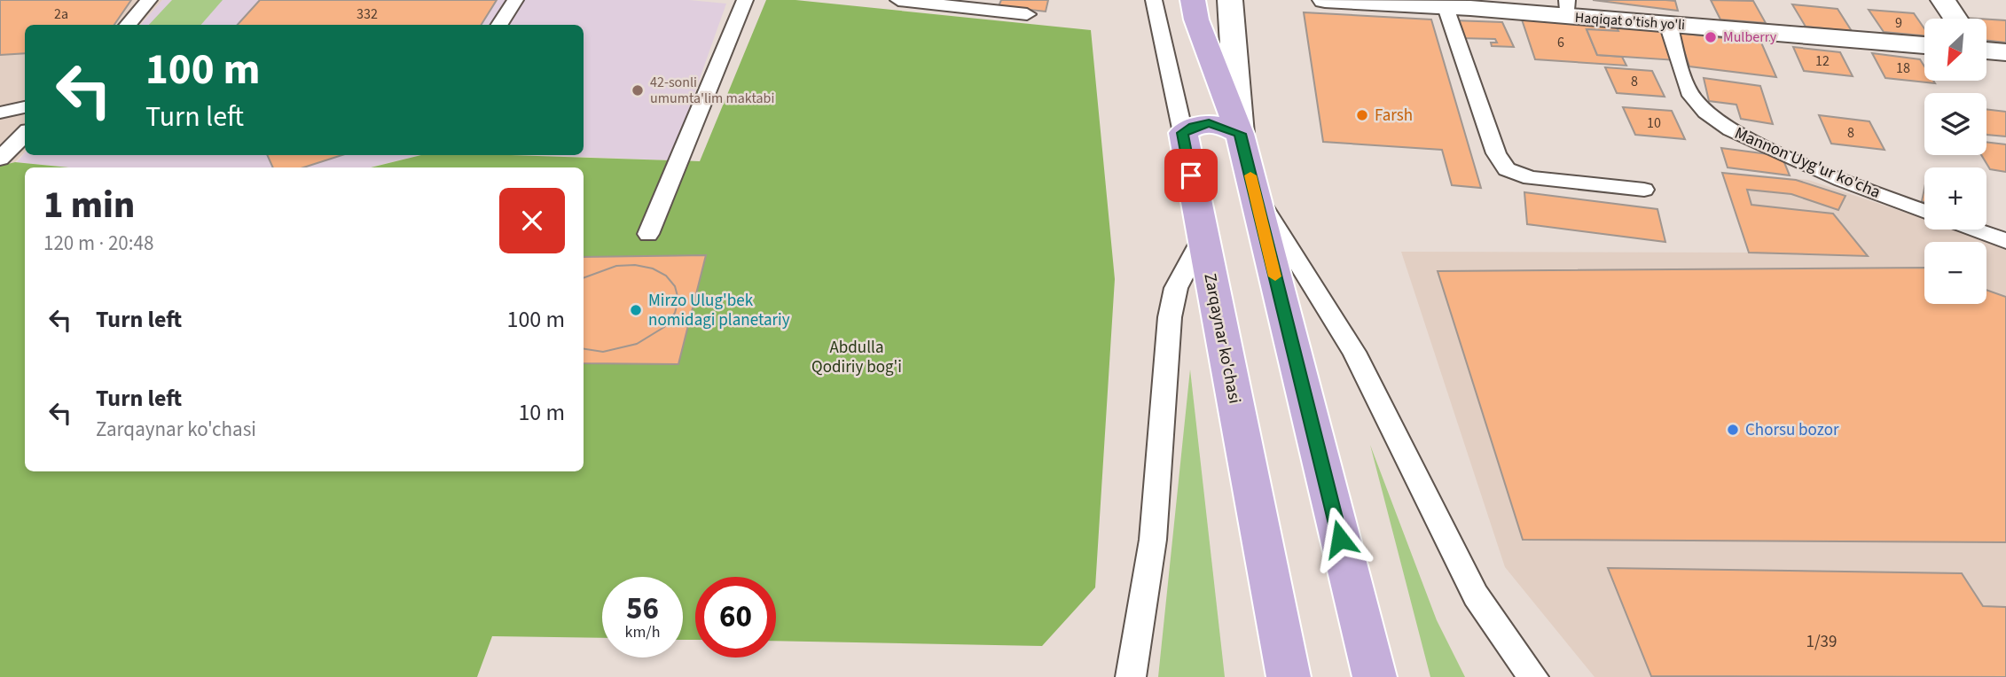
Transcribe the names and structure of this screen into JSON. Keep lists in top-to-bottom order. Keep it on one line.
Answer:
{"streets":{"main road":["Zarqaynar ko'chasi"],"street":["Haqiqat o'tish yo'li"],"lane":["Mannon Uyg'ur ko'cha"]},"crossings":[["Haqiqat o'tish yo'li","Mannon Uyg'ur ko'cha"]],"parks":["Abdulla Qodiriy bog'i"],"places":["Mulberry","42-sonli umumta'lim maktabi","Farsh","Mirzo Ulug'bek nomidagi planetariy","Chorsu bozor"],"house_numbers":["2a","332","9","6","12","18","8","10","8","1/39"],"north":"bottom left","page":{"map_buttons":["+","−"],"turn":["100 m","Turn left"],"heading":["1 min","120 m · 20:48"],"list":[{"name":"Turn left","value":"100 m"},{"name":"Turn left","note":"Zarqaynar ko'chasi","value":"10 m"}],"speed":"56 km/h","limit":"60"}}
